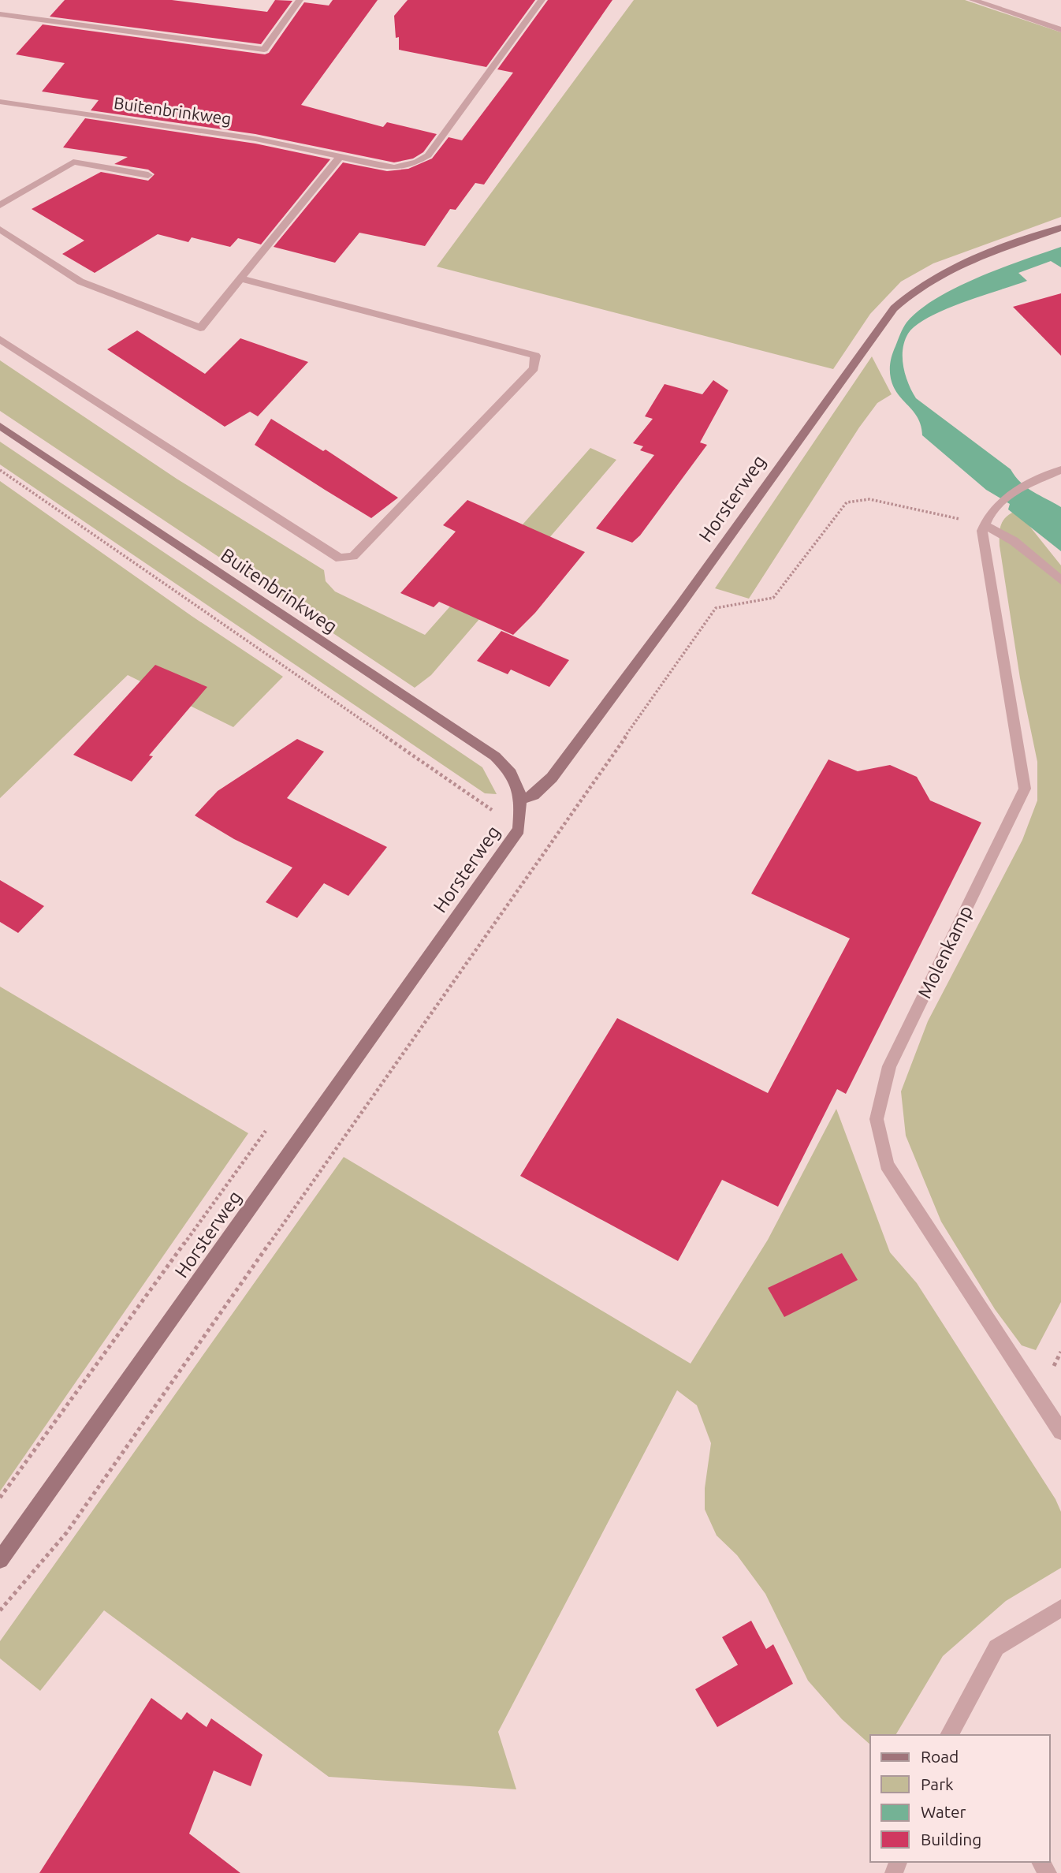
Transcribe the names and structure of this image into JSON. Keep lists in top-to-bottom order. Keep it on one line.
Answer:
{"streets":{"main road":["Buitenbrinkweg","Horsterweg"],"street":["Molenkamp"]},"crossings":[["Buitenbrinkweg","Horsterweg"]],"legend":["Road","Park","Water","Building"]}
